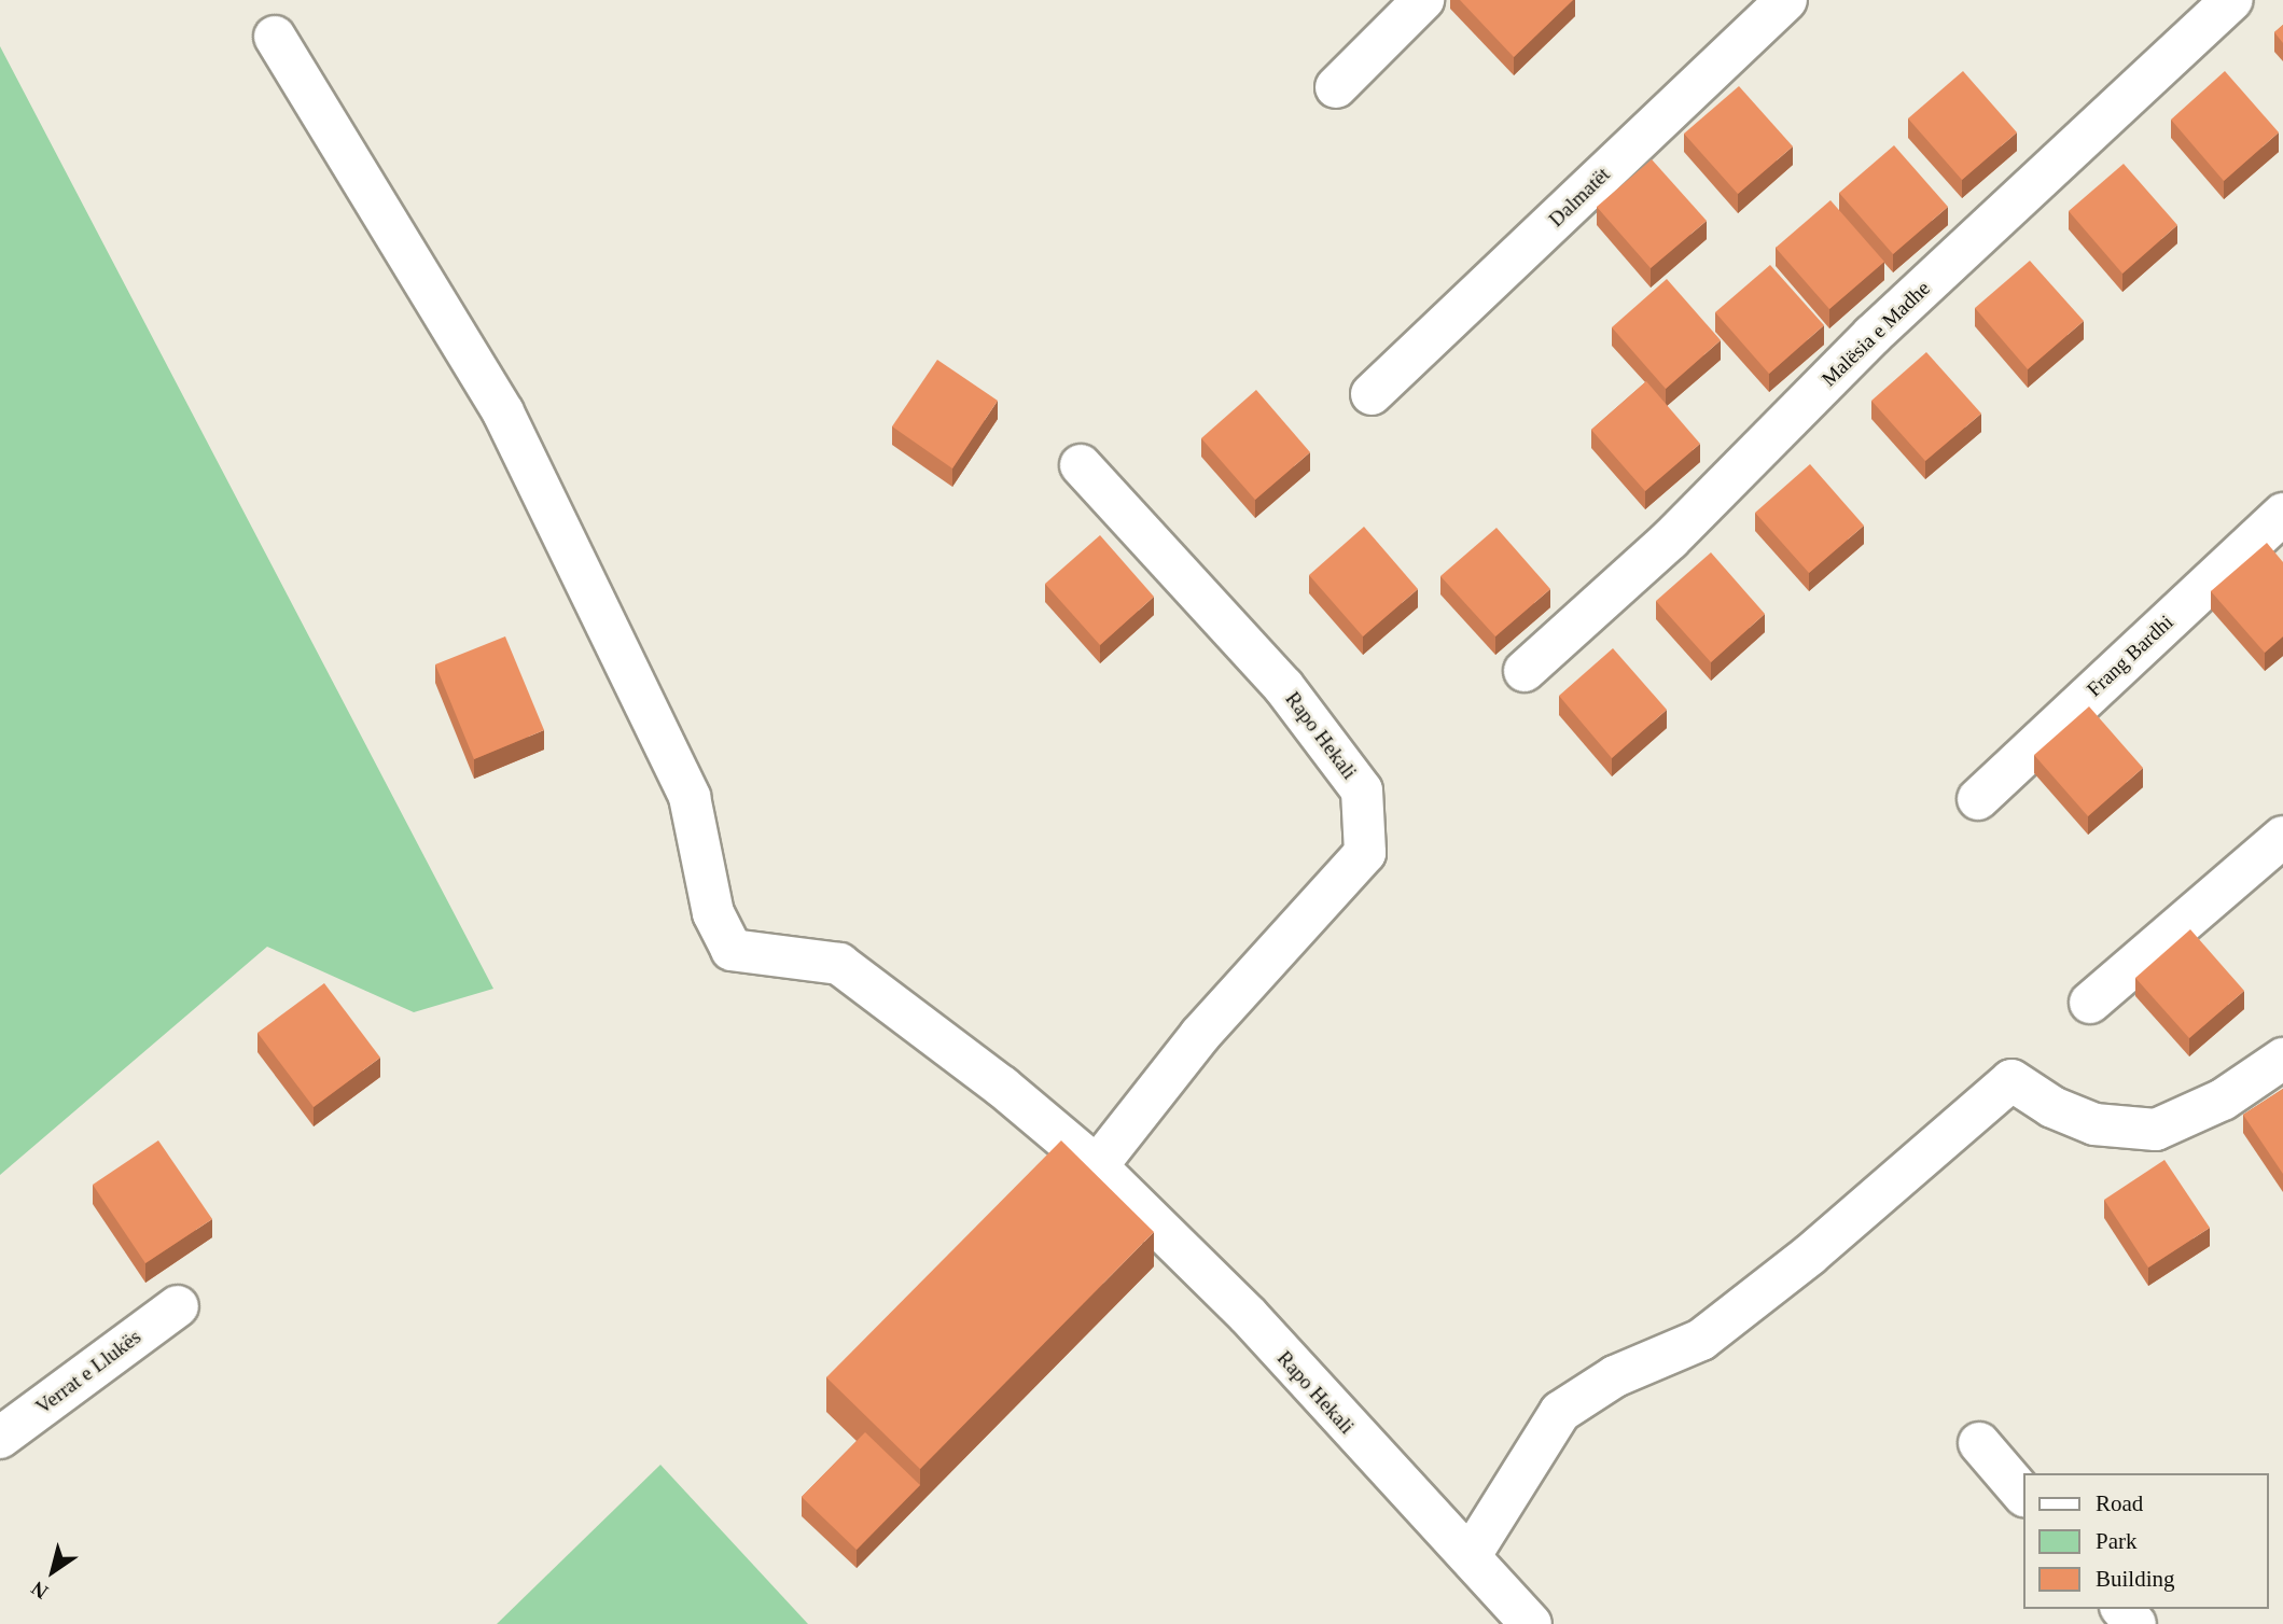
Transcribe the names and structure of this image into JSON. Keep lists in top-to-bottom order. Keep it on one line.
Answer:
{"streets":{"street":["Dalmatët","Malësia e Madhe","Frang Bardhi","Rapo Hekali","Verrat e Llukës"]},"legend":["Road","Park","Building"],"north":"bottom left"}
